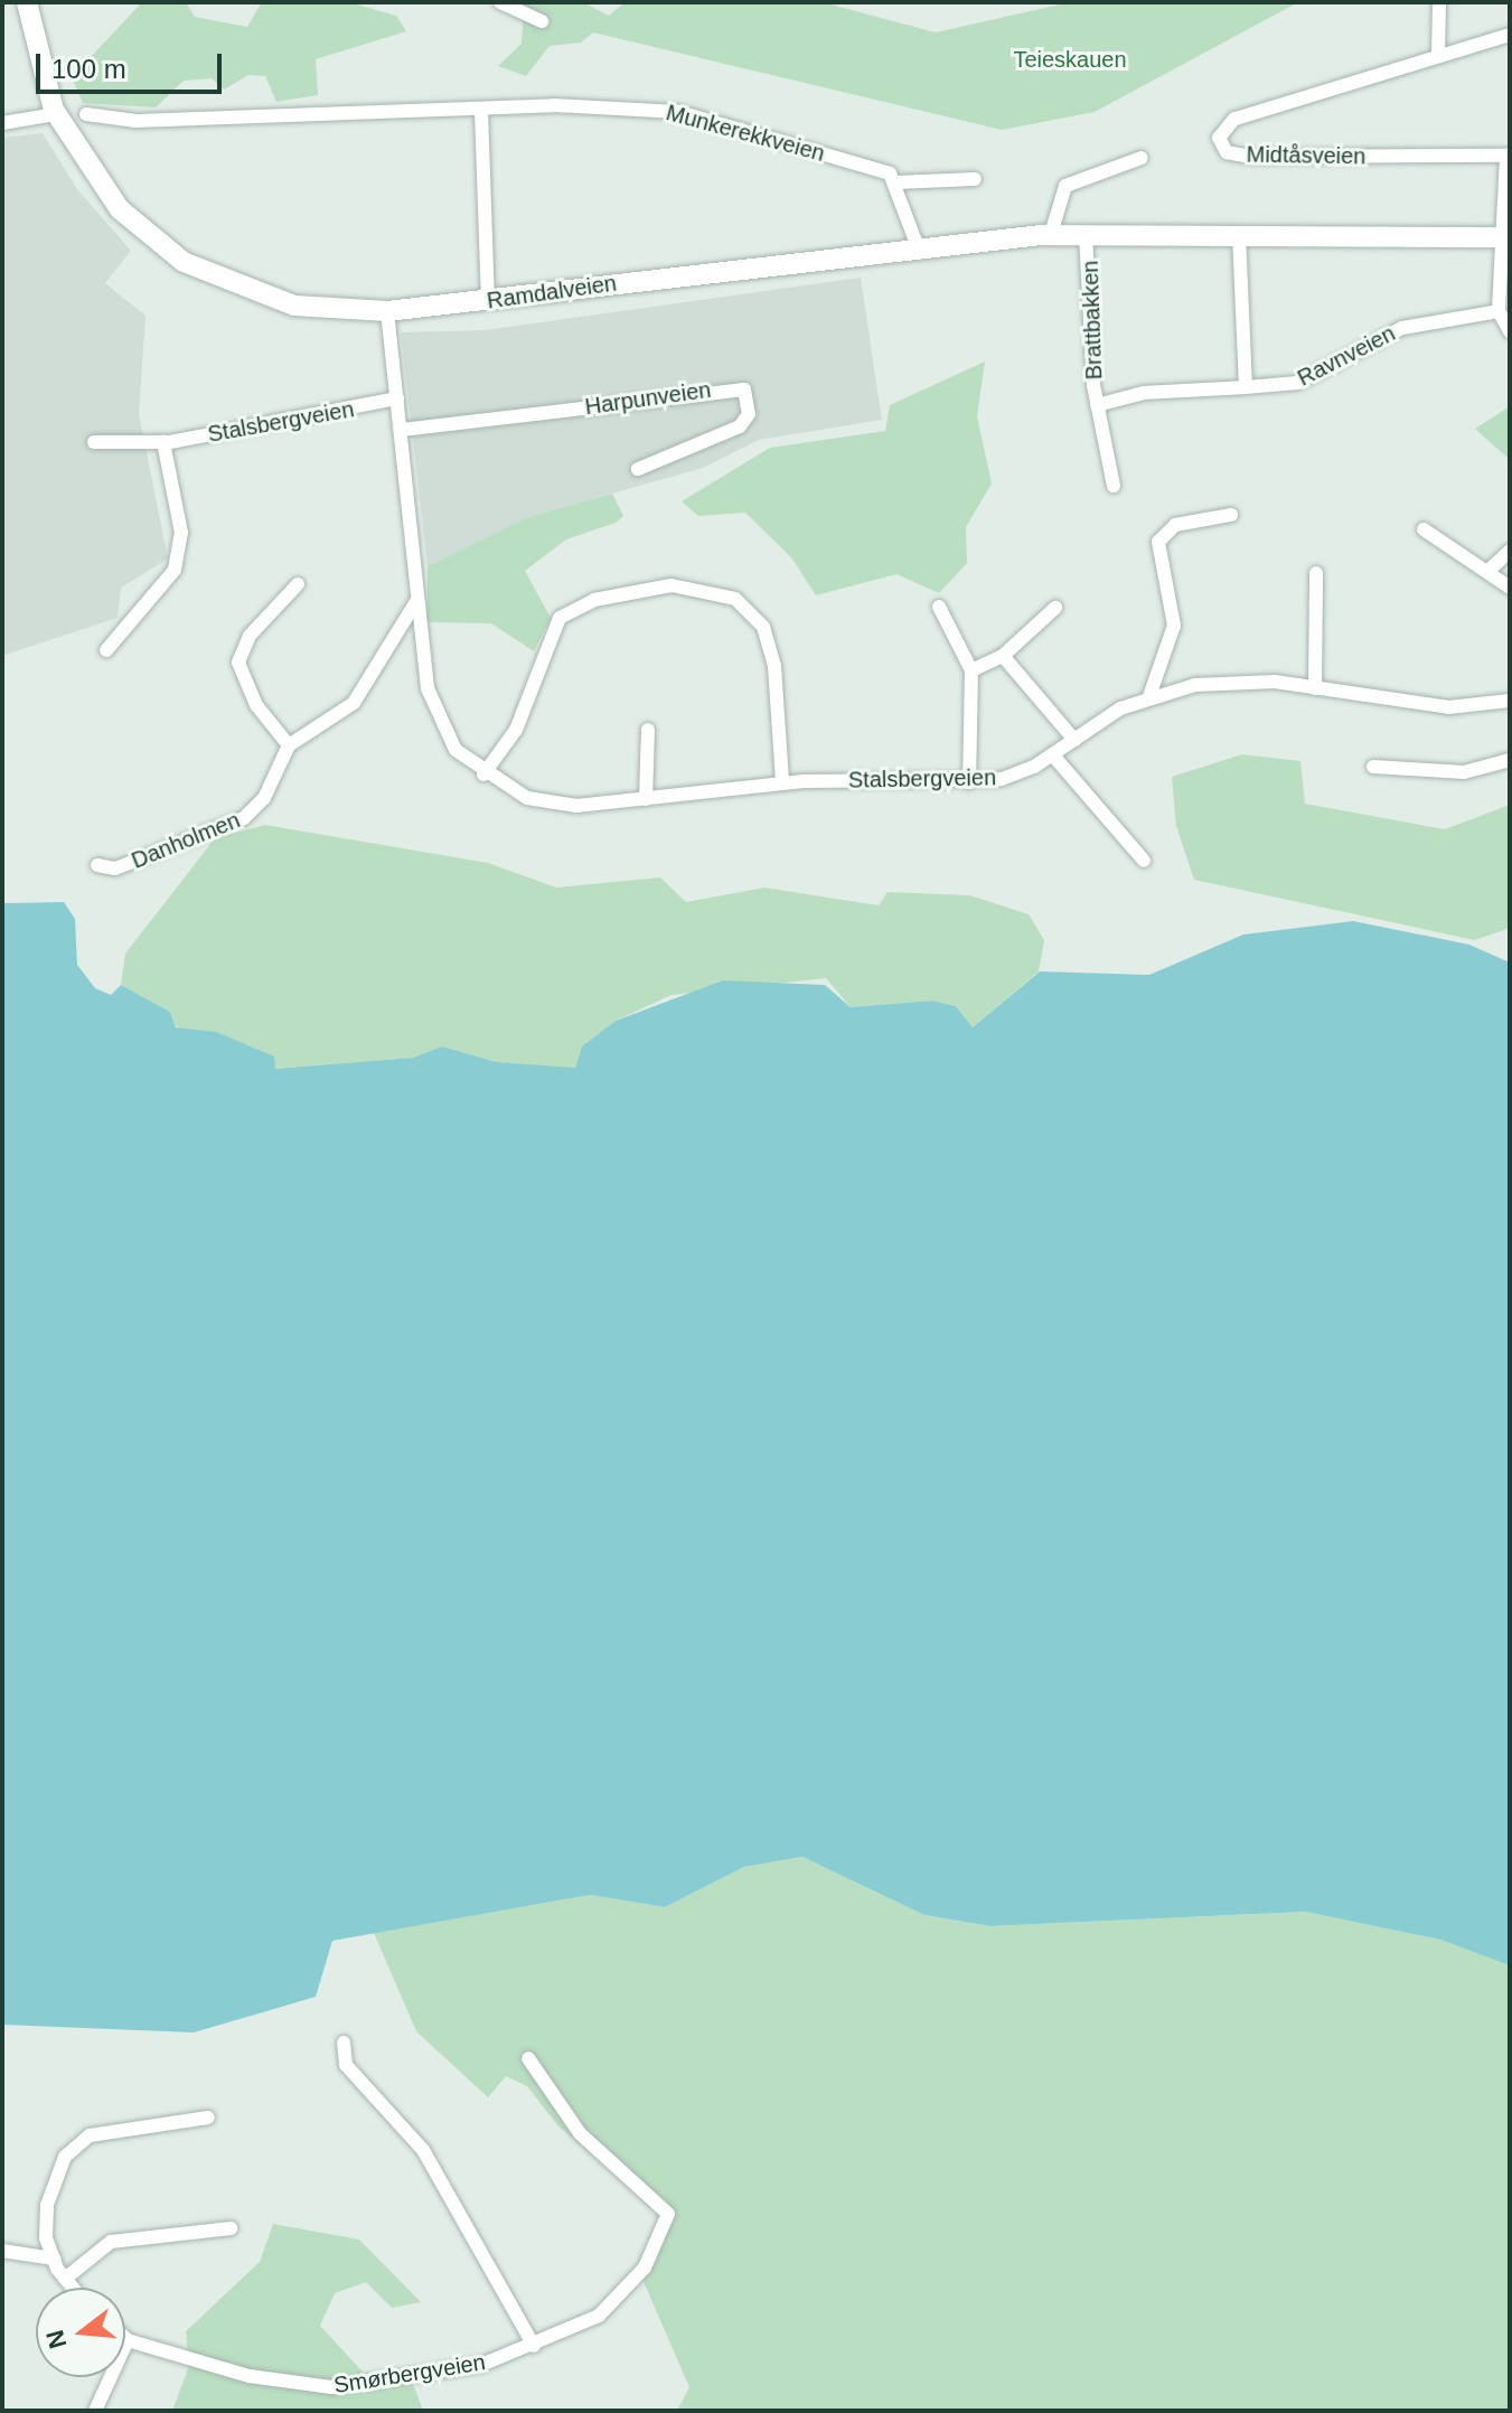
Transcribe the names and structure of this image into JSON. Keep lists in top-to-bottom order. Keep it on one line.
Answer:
{"streets":{"main road":["Ramdalveien"],"street":["Munkerekkveien","Midtåsveien","Brattbakken","Ravnveien","Harpunveien","Stalsbergveien","Danholmen","Smørbergveien"]},"crossings":[["Ramdalveien","Brattbakken"],["Ramdalveien","Stalsbergveien"],["Brattbakken","Ravnveien"],["Harpunveien","Stalsbergveien"],["Stalsbergveien","Danholmen"]],"parks":["Teieskauen"],"scale_bar":"100 m","north":"left"}
